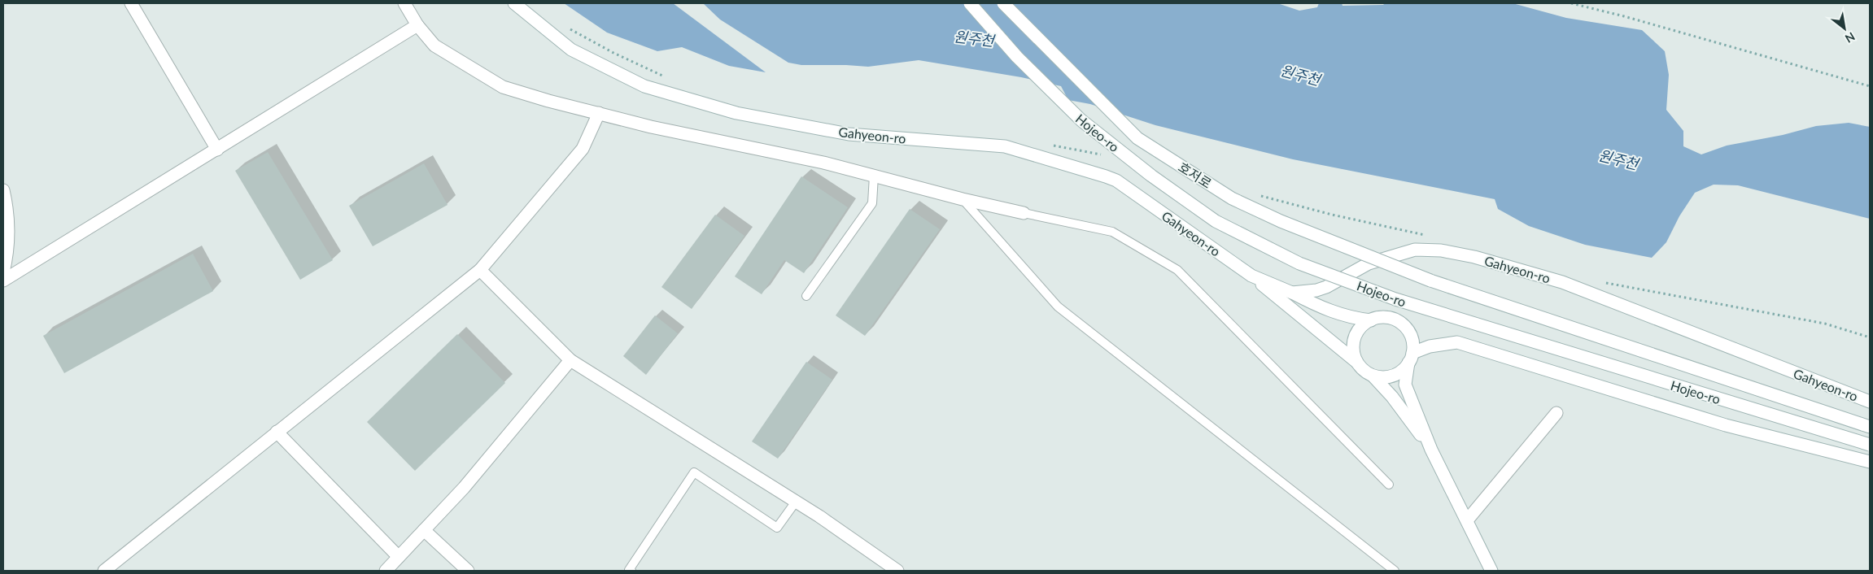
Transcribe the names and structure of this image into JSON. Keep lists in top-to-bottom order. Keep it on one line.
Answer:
{"streets":{"street":["Hojeo-ro","Gahyeon-ro","호저로"]},"water":["원주천"],"north":"bottom right"}
